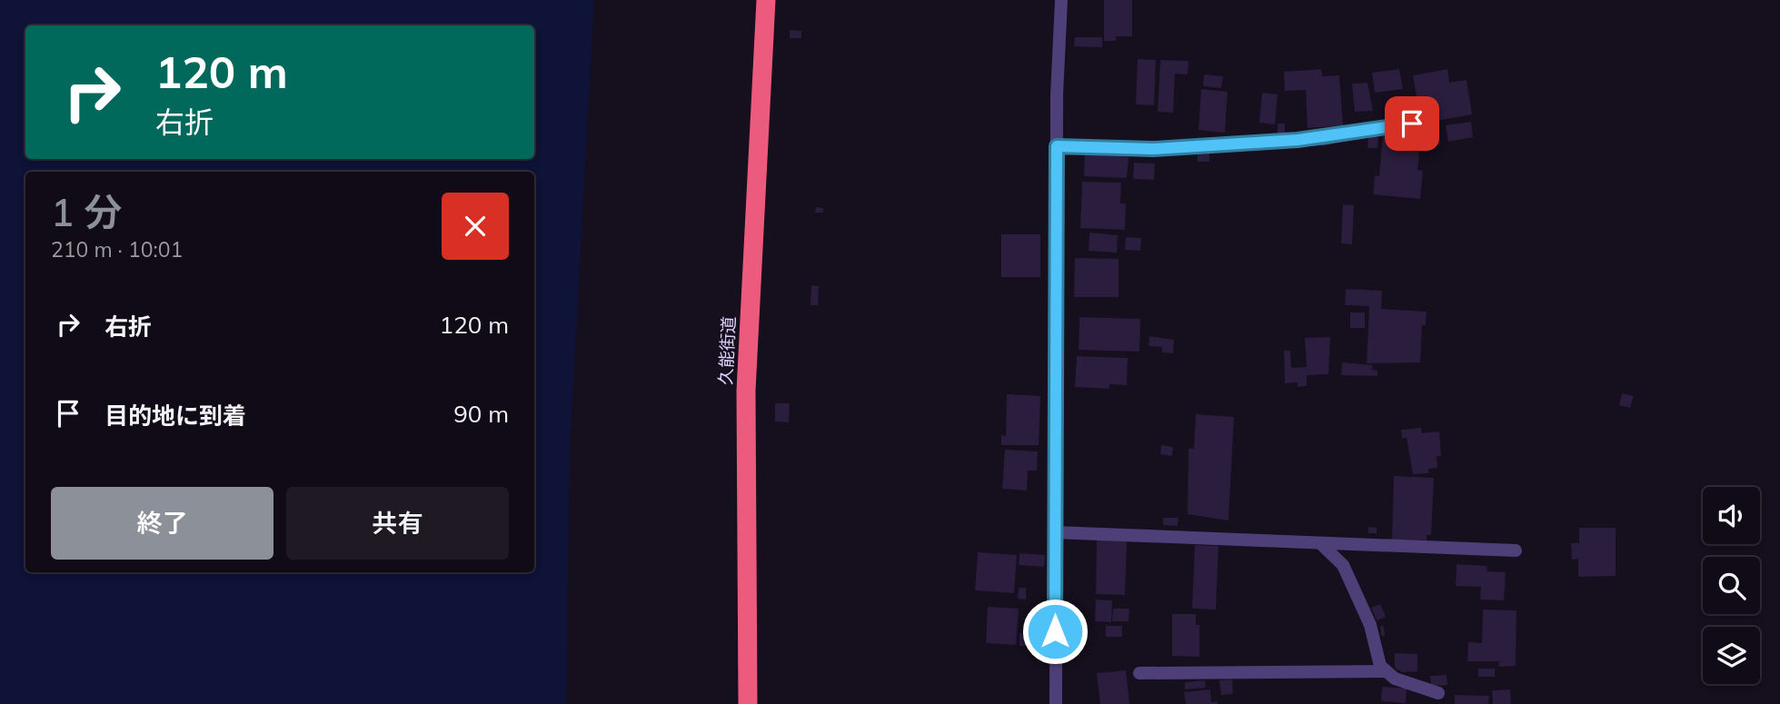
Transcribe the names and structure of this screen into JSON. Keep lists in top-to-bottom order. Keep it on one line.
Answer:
{"streets":{"highway":["久能街道"]},"page":{"turn":["120 m","右折"],"heading":["1 分","210 m · 10:01"],"list":[{"name":"右折","value":"120 m"},{"name":"目的地に到着","value":"90 m"}],"buttons":["終了","共有"]}}
